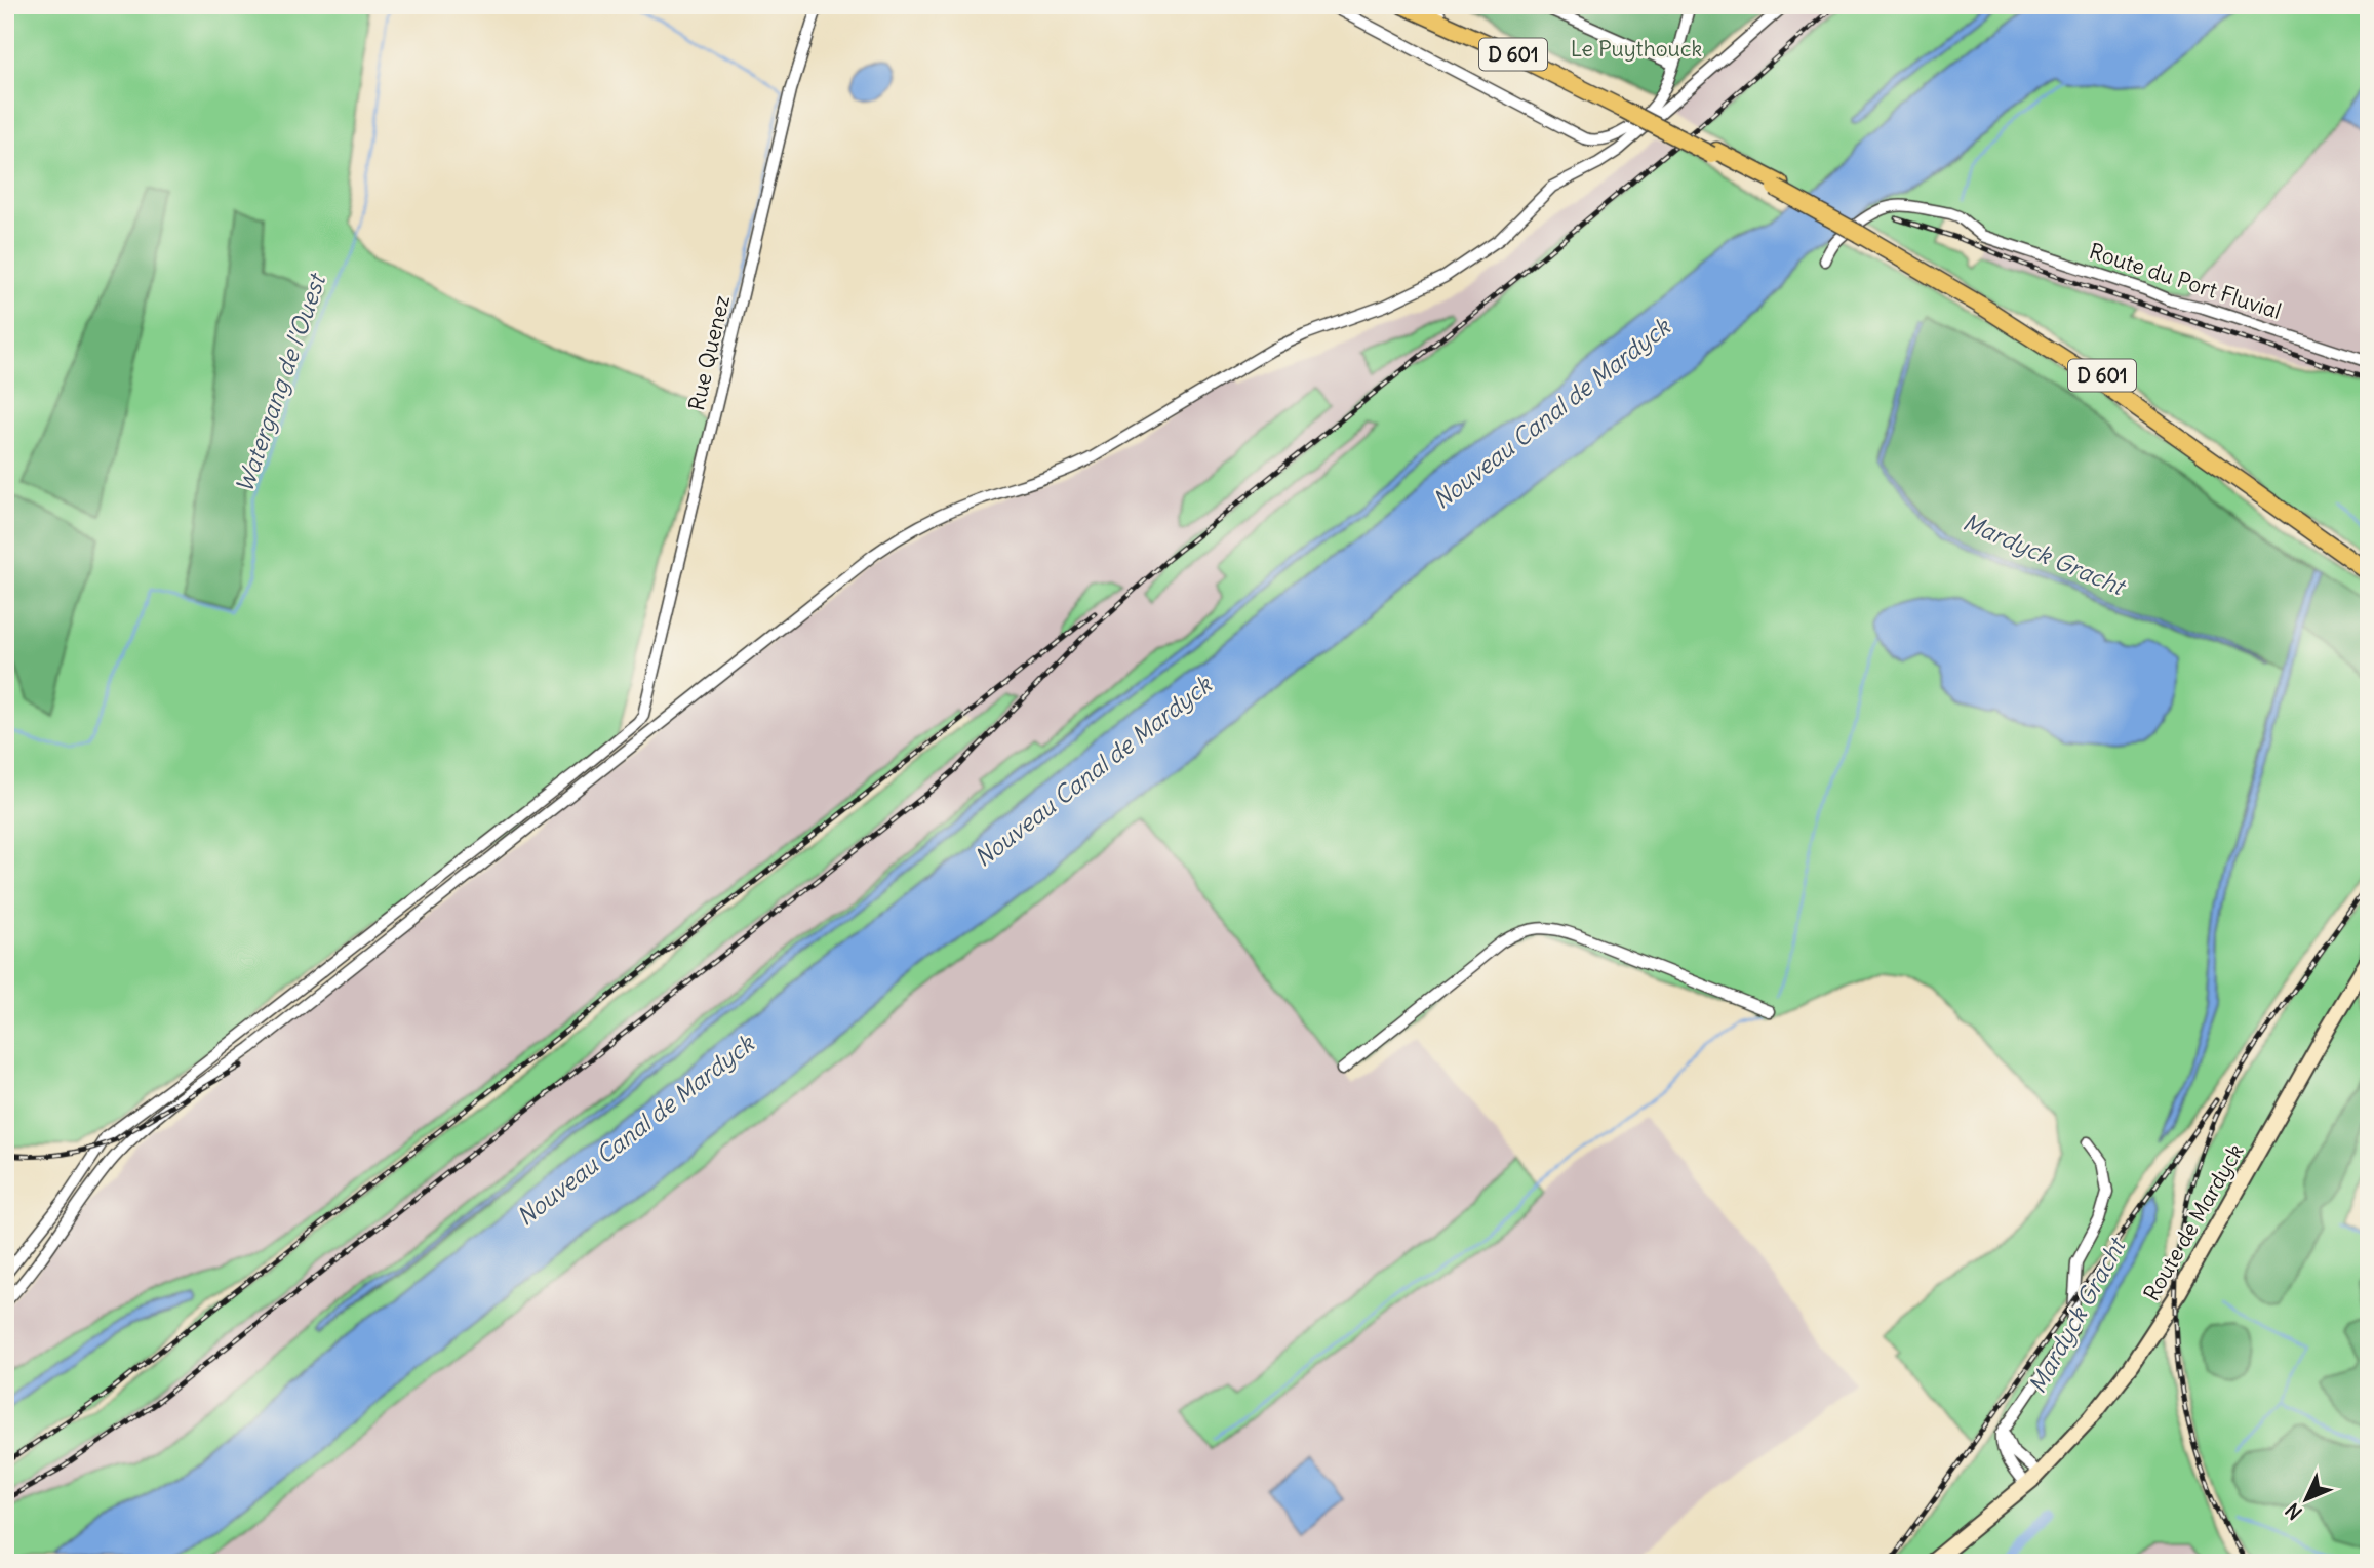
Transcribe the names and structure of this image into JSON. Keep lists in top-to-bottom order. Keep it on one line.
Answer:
{"streets":{"main road":["D 601","Route de Mardyck"],"street":["Route du Port Fluvial","Rue Quenez"]},"water":["Watergang de l'Ouest","Nouveau Canal de Mardyck","Mardyck Gracht"],"parks":["Le Puythouck"],"north":"bottom left"}
